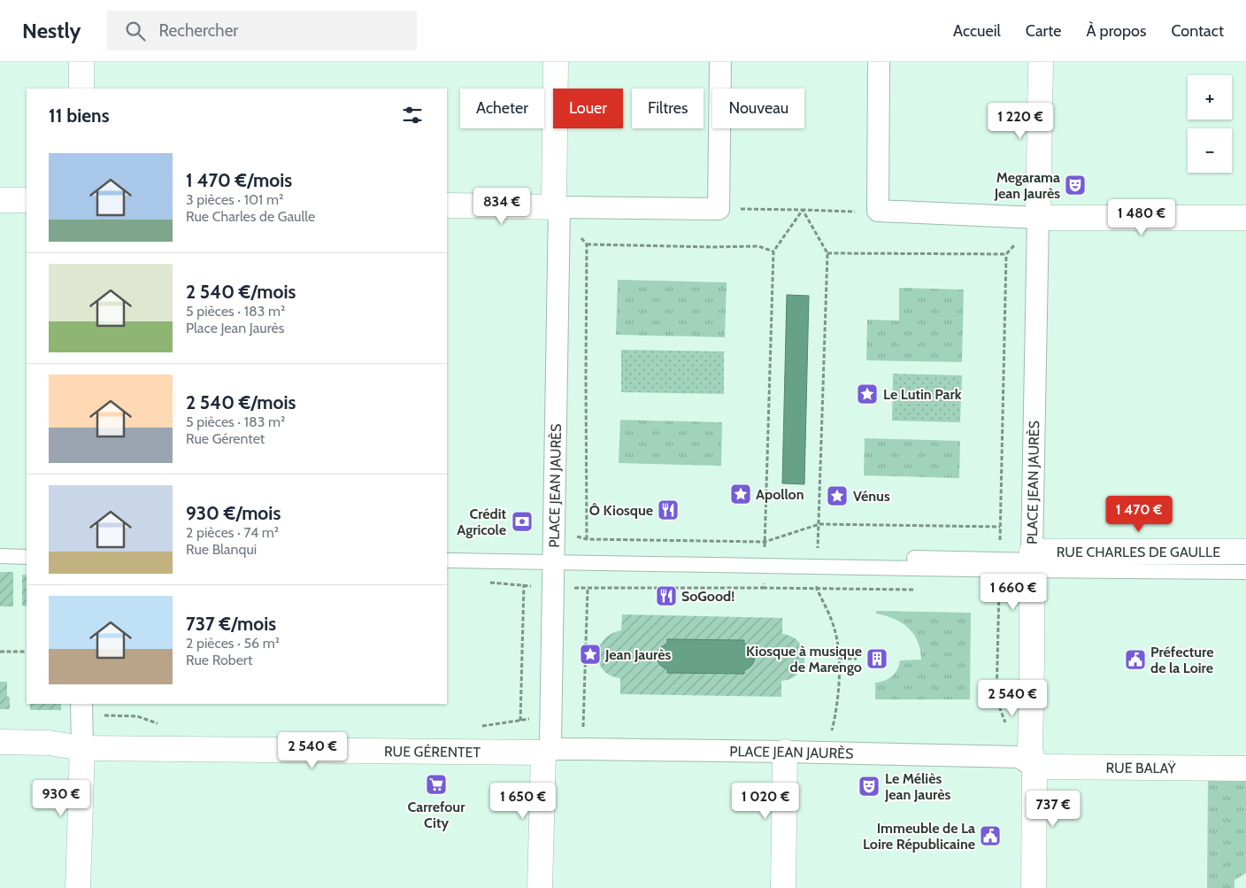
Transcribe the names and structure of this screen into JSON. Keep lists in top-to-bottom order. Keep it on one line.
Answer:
{"streets":{"street":["PLACE JEAN JAURÈS","RUE CHARLES DE GAULLE","RUE GÉRENTET","RUE BALAŸ"]},"crossings":[["PLACE JEAN JAURÈS","RUE CHARLES DE GAULLE"],["PLACE JEAN JAURÈS","RUE GÉRENTET"],["PLACE JEAN JAURÈS","RUE BALAŸ"]],"places":{"theatre":["Megarama Jean Jaurès","Le Méliès Jean Jaurès"],"place":["Le Lutin Park","Apollon","Vénus","Jean Jaurès"],"restaurant":["Ô Kiosque","SoGood!"],"bank":["Crédit Agricole"],"building":["Kiosque à musique de Marengo"],"public building":["Préfecture de la Loire","Immeuble de La Loire Républicaine"],"supermarket":["Carrefour City"]},"page":{"header":"Nestly","search":"Rechercher","nav":["Accueil","Carte","À propos","Contact"],"map_buttons":["+","−"],"chip":["Acheter","Louer","Filtres","Nouveau"],"heading":"11 biens","price":["1 220 €","834 €","1 480 €","1 470 €","1 660 €","2 540 €","2 540 €","930 €","1 650 €","1 020 €","737 €"],"list":[{"name":"1 470 €/mois","note":"3 pièces · 101 m² · Rue Charles de Gaulle"},{"name":"2 540 €/mois","note":"5 pièces · 183 m² · Place Jean Jaurès"},{"name":"2 540 €/mois","note":"5 pièces · 183 m² · Rue Gérentet"},{"name":"930 €/mois","note":"2 pièces · 74 m² · Rue Blanqui"},{"name":"737 €/mois","note":"2 pièces · 56 m² · Rue Robert"}]}}
